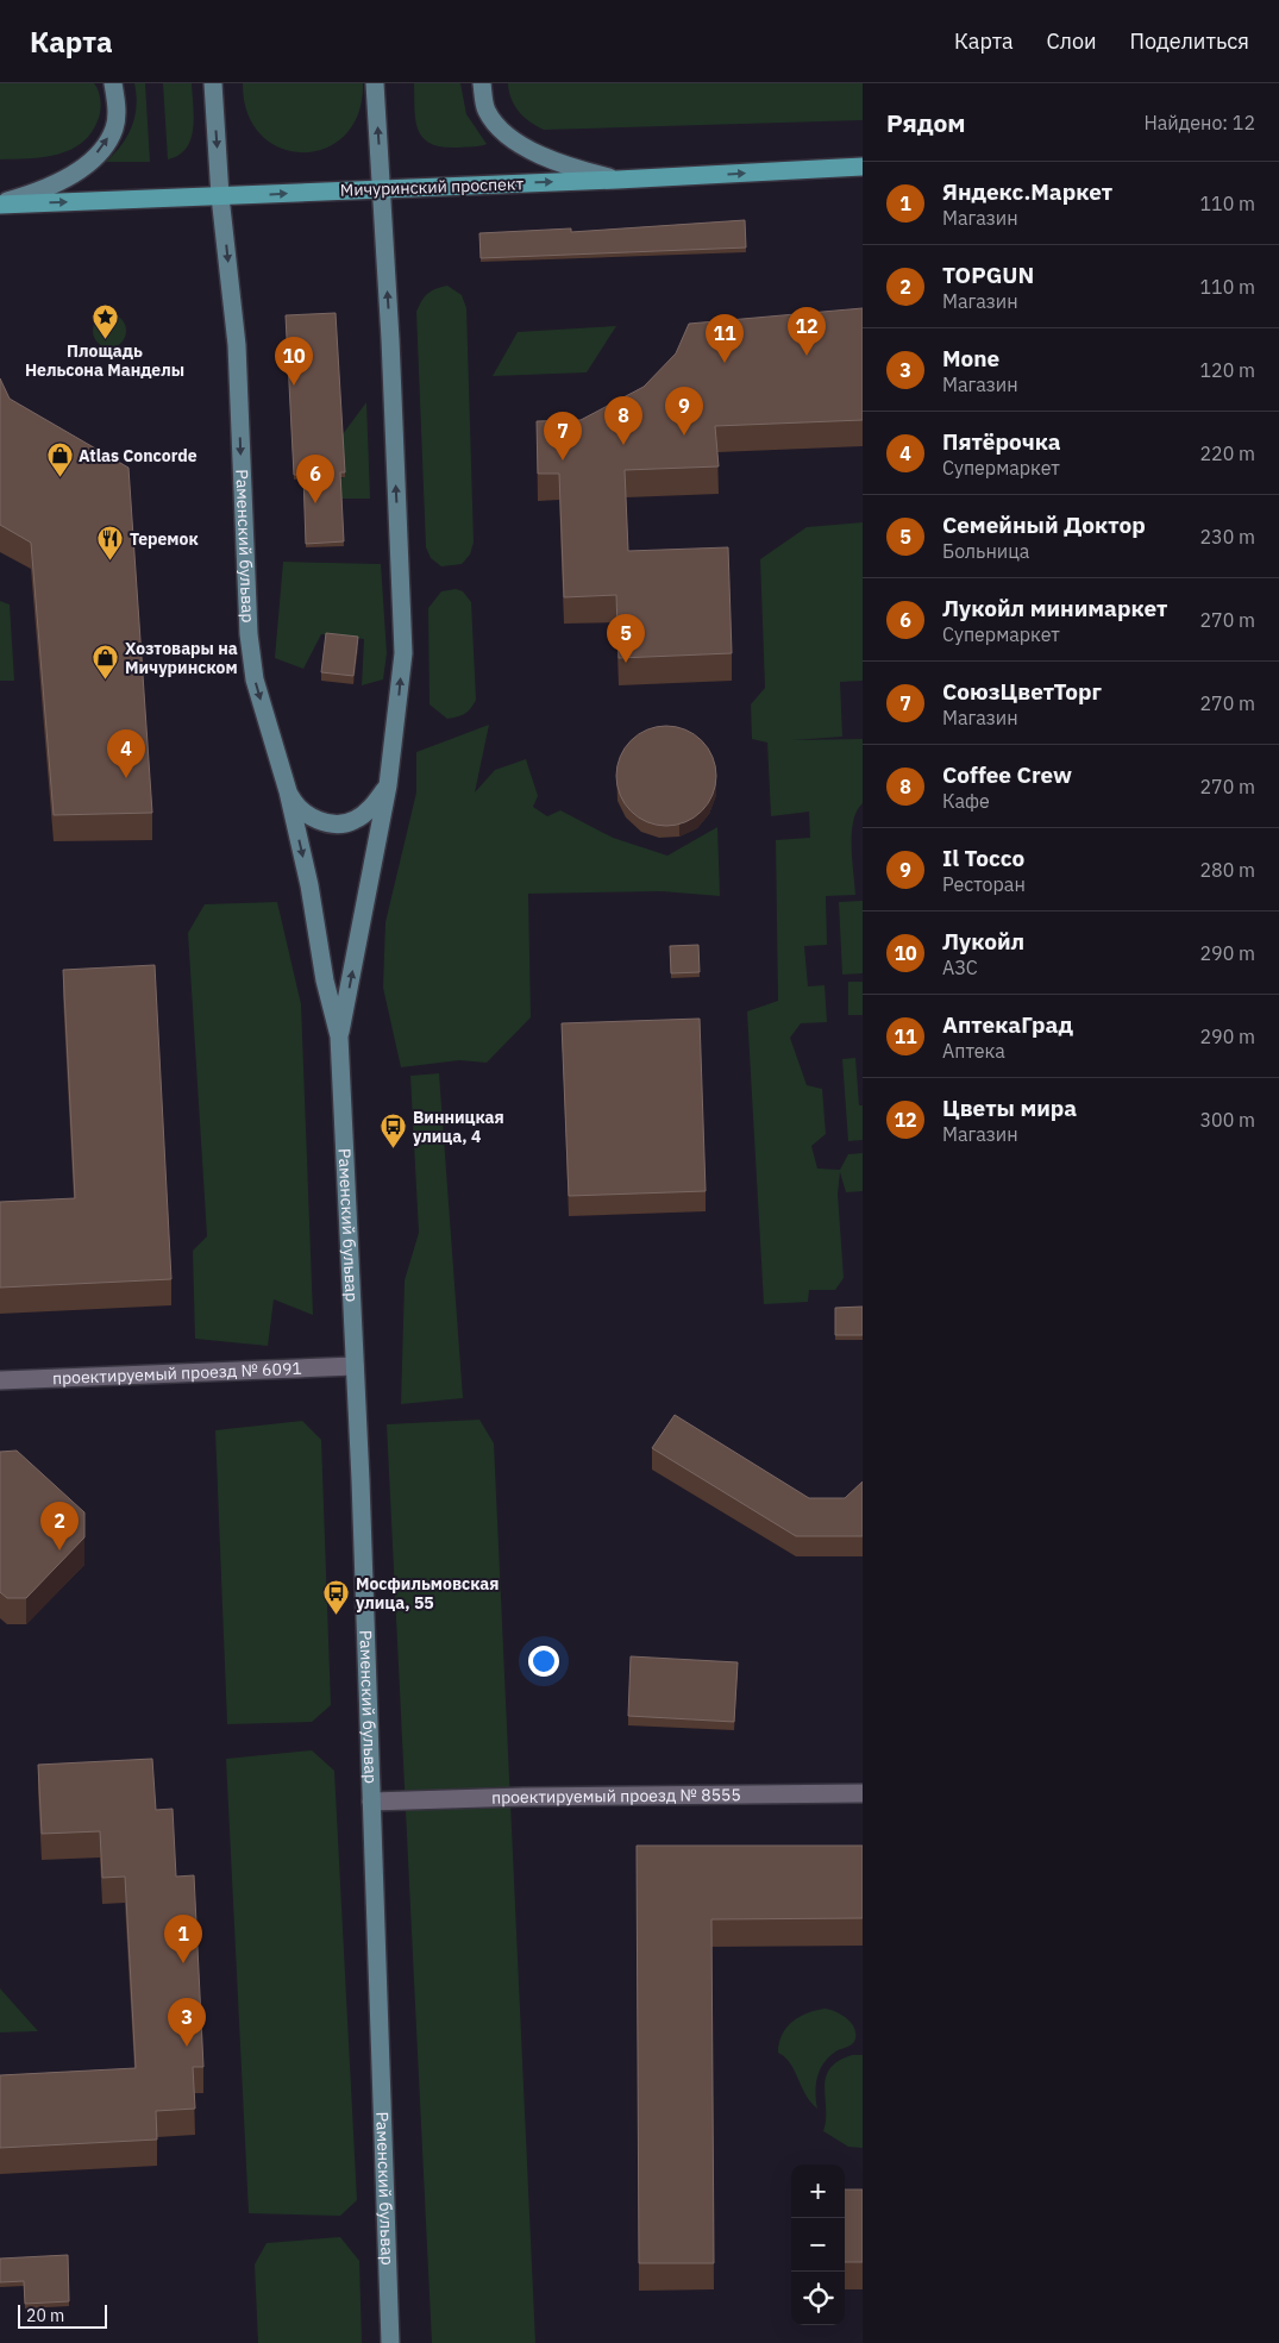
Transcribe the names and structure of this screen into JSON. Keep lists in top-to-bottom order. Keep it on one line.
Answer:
{"streets":{"main road":["Мичуринский проспект"],"street":["Раменский бульвар","проектируемый проезд № 6091","проектируемый проезд № 8555"]},"crossings":[["Мичуринский проспект","Раменский бульвар"],["Раменский бульвар","проектируемый проезд № 6091"],["Раменский бульвар","проектируемый проезд № 8555"]],"one_way":["Мичуринский проспект"],"places":{"place":["Площадь Нельсона Манделы"],"shop":["Atlas Concorde","Хозтовары на Мичуринском"],"restaurant":["Теремок"],"bus stop":["Винницкая улица, 4","Мосфильмовская улица, 55"]},"scale_bar":"20 m","page":{"header":"Карта","nav":["Карта","Слои","Поделиться"],"heading":["Рядом","Найдено: 12"],"list":[{"mark":"1","name":"Яндекс.Маркет","note":"Магазин","value":"110 m"},{"mark":"2","name":"TOPGUN","note":"Магазин","value":"110 m"},{"mark":"3","name":"Mone","note":"Магазин","value":"120 m"},{"mark":"4","name":"Пятёрочка","note":"Супермаркет","value":"220 m"},{"mark":"5","name":"Семейный Доктор","note":"Больница","value":"230 m"},{"mark":"6","name":"Лукойл минимаркет","note":"Супермаркет","value":"270 m"},{"mark":"7","name":"СоюзЦветТорг","note":"Магазин","value":"270 m"},{"mark":"8","name":"Coffee Crew","note":"Кафе","value":"270 m"},{"mark":"9","name":"Il Tocco","note":"Ресторан","value":"280 m"},{"mark":"10","name":"Лукойл","note":"АЗС","value":"290 m"},{"mark":"11","name":"АптекаГрад","note":"Аптека","value":"290 m"},{"mark":"12","name":"Цветы мира","note":"Магазин","value":"300 m"}],"pins":["12","11","10","9","8","7","6","5","4","2","1","3"],"map_buttons":["+","−"],"scale":"20 m"}}
